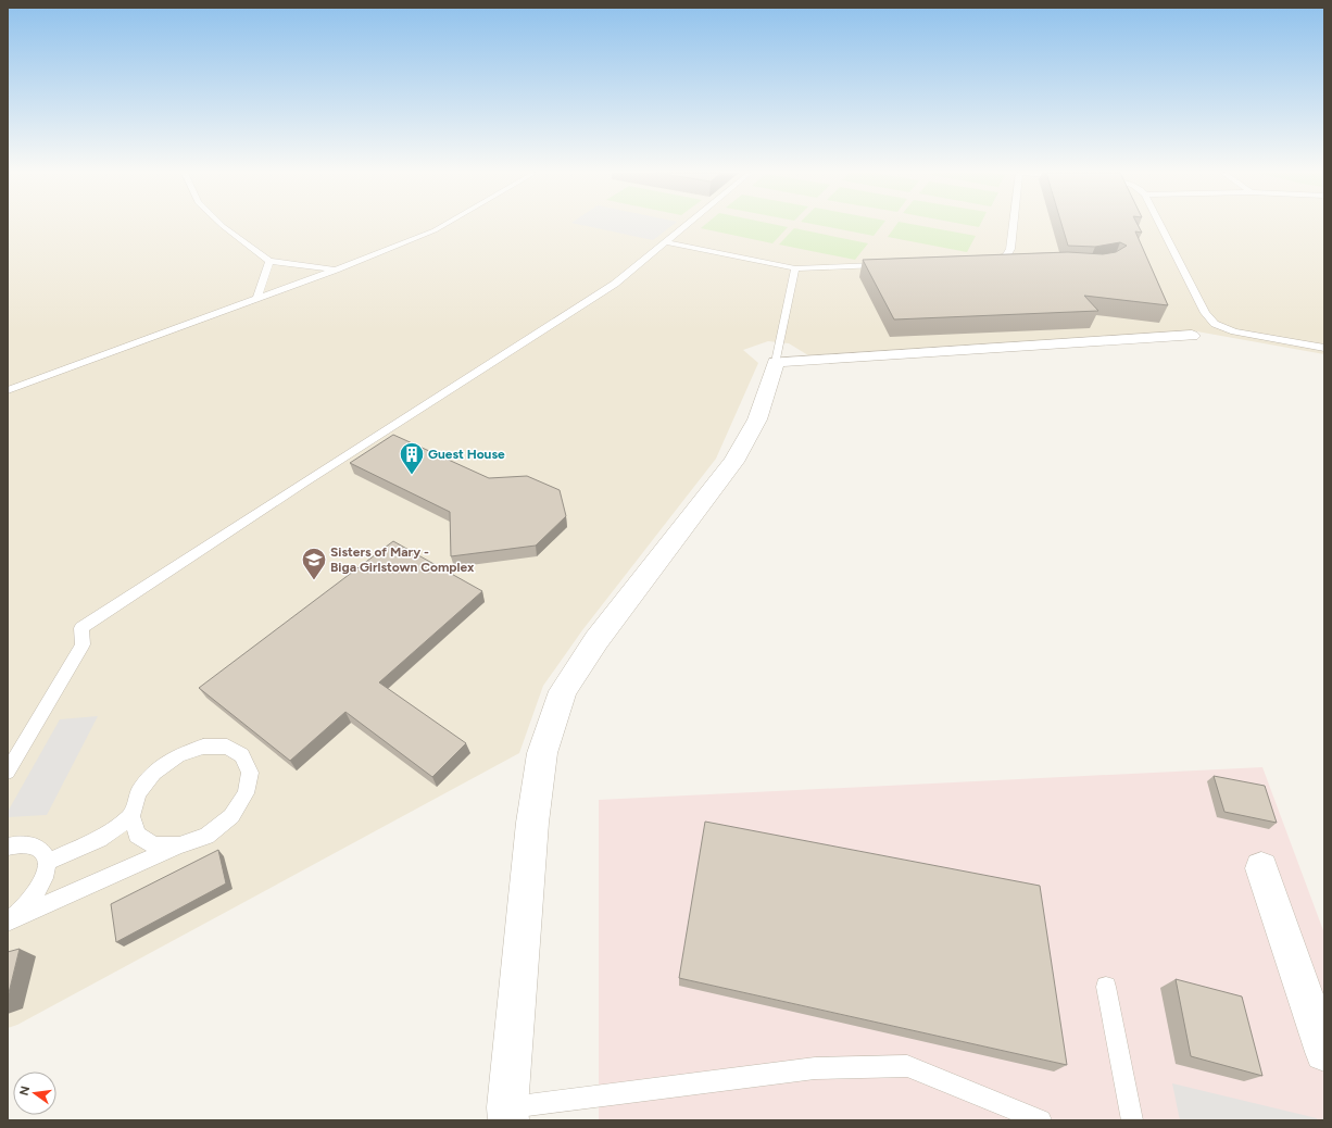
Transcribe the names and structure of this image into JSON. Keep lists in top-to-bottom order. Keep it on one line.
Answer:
{"places":{"building":["Guest House"],"school or university":["Sisters of Mary - Biga Girlstown Complex"]},"north":"left"}
